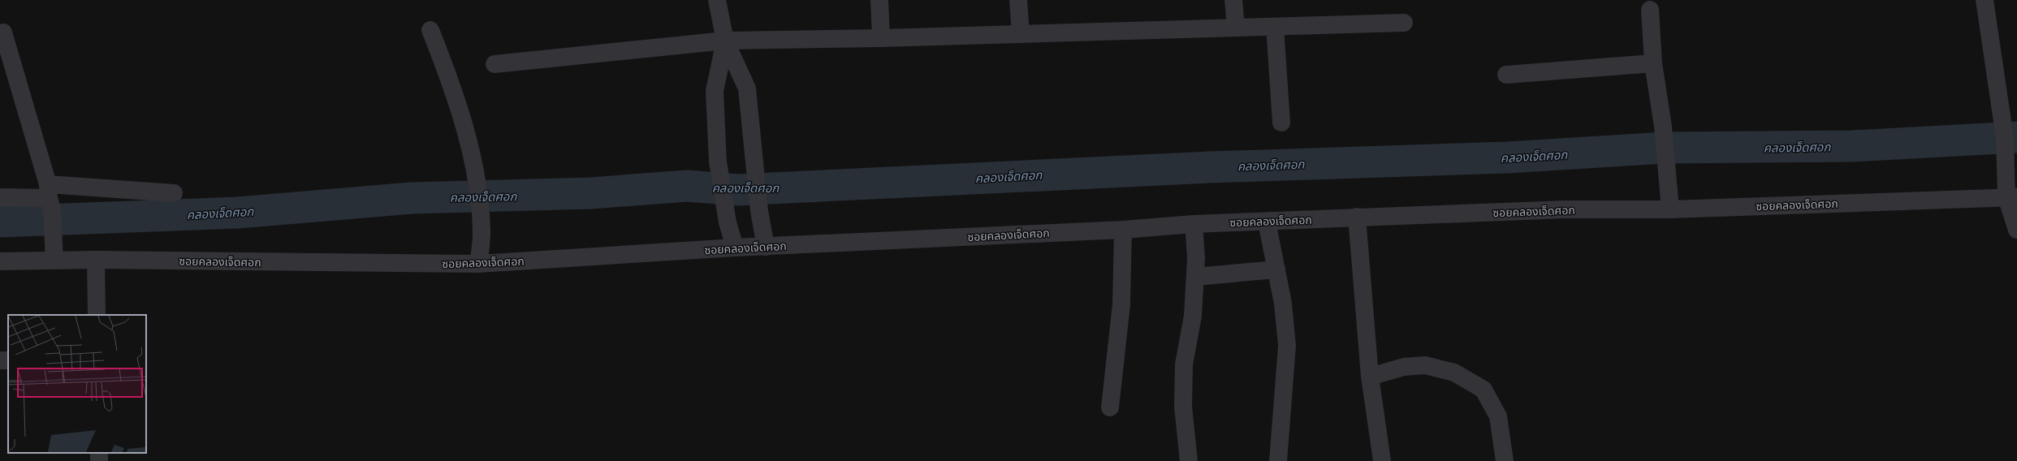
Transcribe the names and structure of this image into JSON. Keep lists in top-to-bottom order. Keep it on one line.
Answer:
{"streets":{"street":["ซอยคลองเจ็ดศอก"]},"water":["คลองเจ็ดศอก"]}
